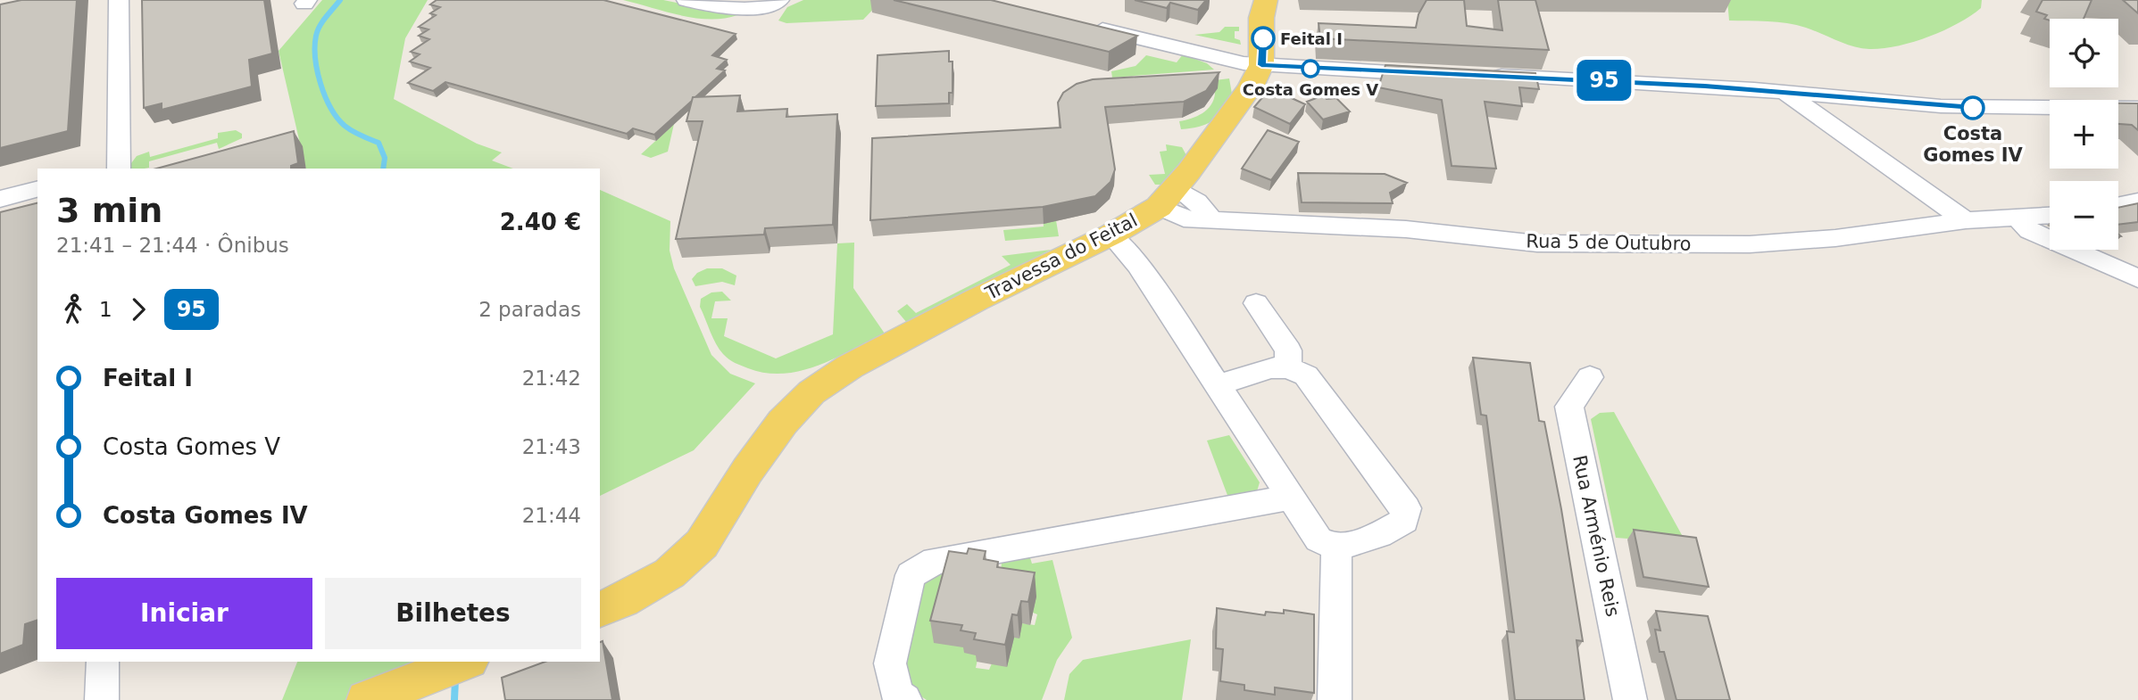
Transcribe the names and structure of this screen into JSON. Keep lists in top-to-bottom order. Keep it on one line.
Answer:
{"streets":{"main road":["Travessa do Feital"],"street":["Rua 5 de Outubro","Rua Arménio Reis"]},"crossings":[["Rua 5 de Outubro","Travessa do Feital"]],"places":["Feital I","Costa Gomes V","Costa Gomes IV"],"lines":["bus line 95"],"page":{"on_map":"95","map_buttons":["+","−"],"heading":["3 min","21:41 – 21:44 · Ônibus","2.40 €"],"legs":["1","95","2 paradas"],"list":[{"name":"Feital I","value":"21:42"},{"name":"Costa Gomes V","value":"21:43"},{"name":"Costa Gomes IV","value":"21:44"}],"buttons":["Iniciar","Bilhetes"]}}
